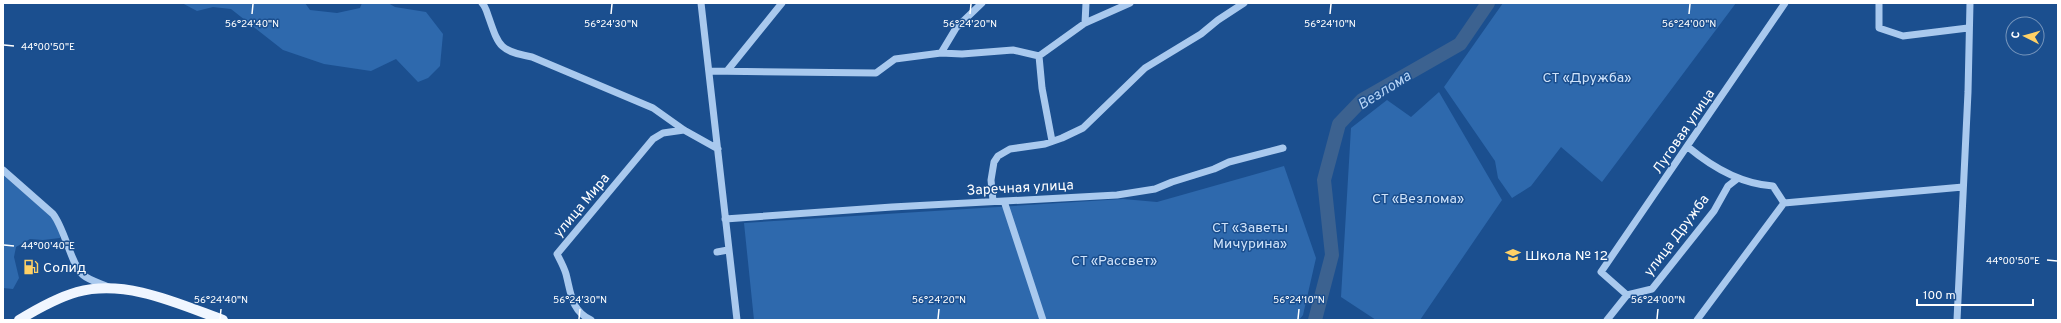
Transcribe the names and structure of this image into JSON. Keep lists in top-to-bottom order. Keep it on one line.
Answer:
{"streets":{"street":["Луговая улица","Заречная улица","улица Мира","улица Дружба"]},"crossings":[["Луговая улица","улица Дружба"]],"water":["Везлома"],"parks":["СТ «Дружба»","СТ «Везлома»","СТ «Заветы Мичурина»","СТ «Рассвет»"],"places":{"school or university":["Школа № 12"],"fuel station":["Солид"]},"scale_bar":"100 m","north":"left","coordinates":["56°24'40\"N","56°24'30\"N","56°24'20\"N","56°24'10\"N","56°24'00\"N","44°00'50\"E","44°00'40\"E"]}
